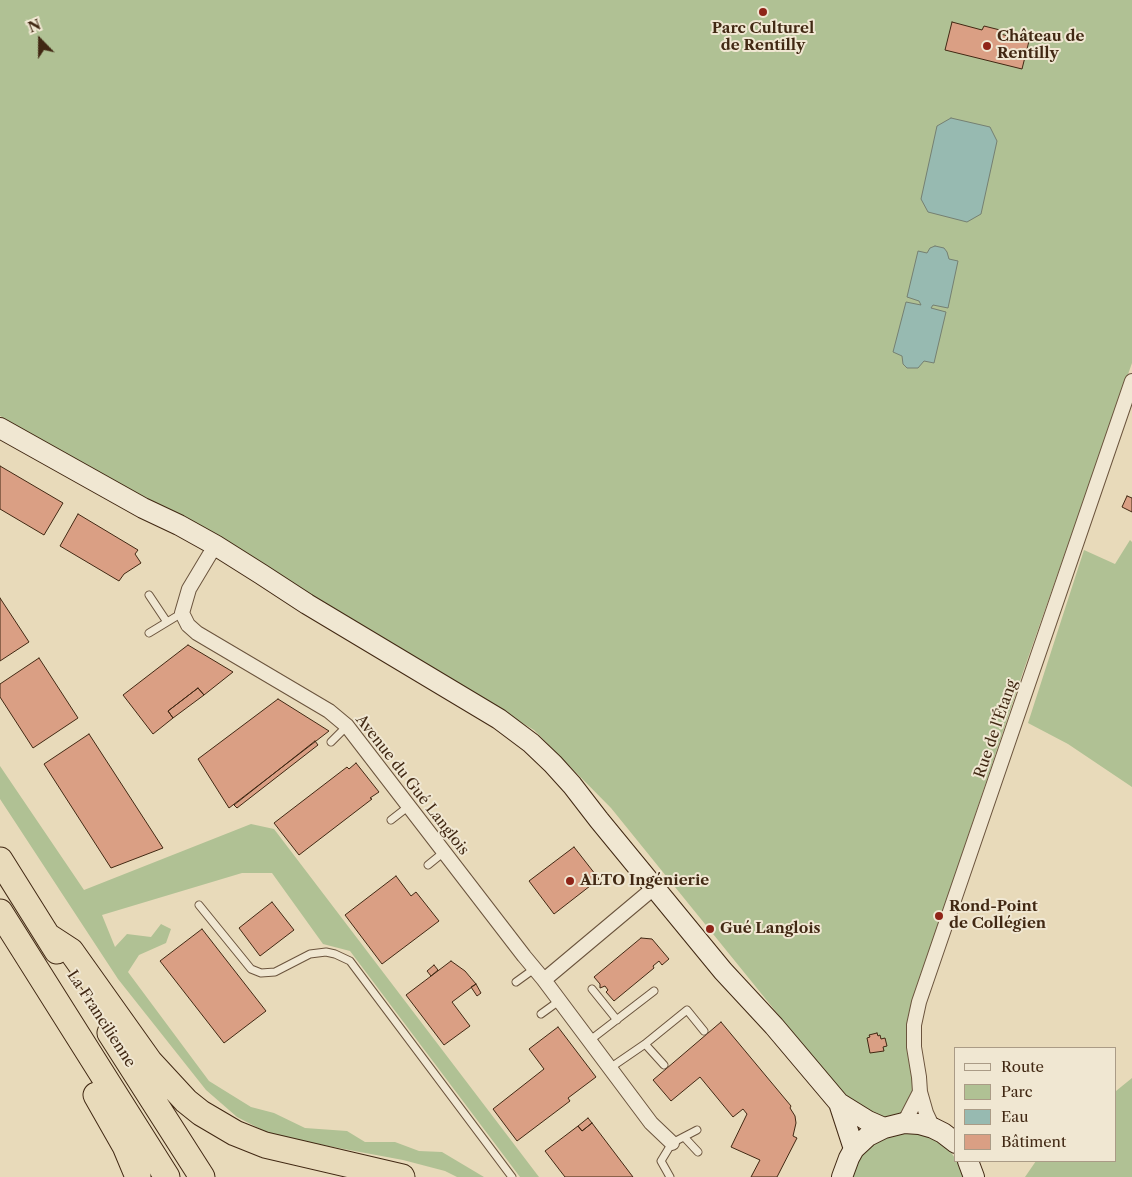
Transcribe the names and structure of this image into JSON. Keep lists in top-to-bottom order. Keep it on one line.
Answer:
{"streets":{"highway":["La Francilienne"],"street":["Rue de l'Étang","Avenue du Gué Langlois"]},"places":["Parc Culturel de Rentilly","Château de Rentilly","ALTO Ingénierie","Rond-Point de Collégien","Gué Langlois"],"legend":["Route","Parc","Eau","Bâtiment"],"north":"top"}
